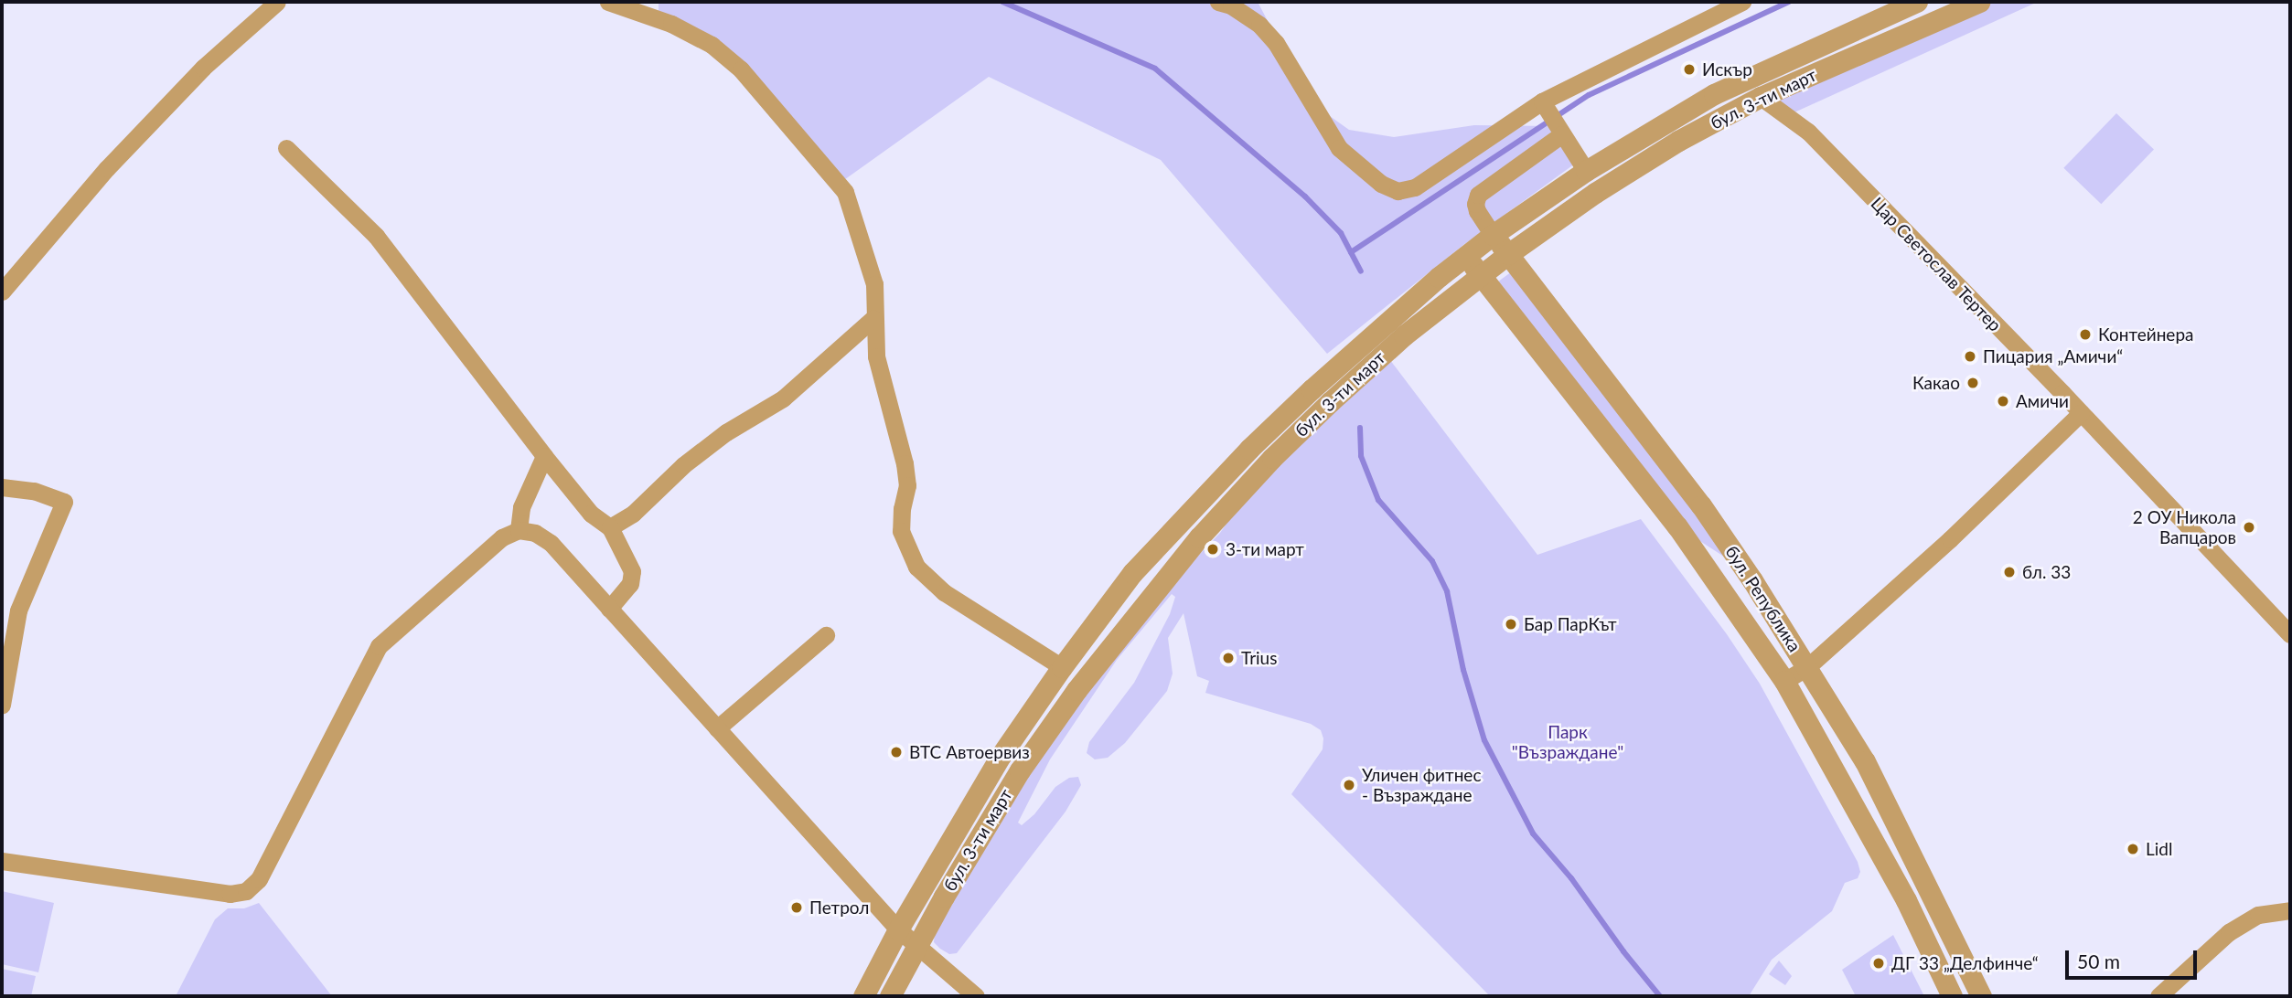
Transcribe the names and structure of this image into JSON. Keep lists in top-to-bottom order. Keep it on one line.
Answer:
{"streets":{"street":["бул. 3-ти март","Цар Светослав Тертер","бул. Република"]},"crossings":[["бул. 3-ти март","Цар Светослав Тертер"],["бул. 3-ти март","бул. Република"]],"parks":["Парк \"Възраждане\""],"places":["Искър","Контейнера","Пицария „Амичи“","Какао","Амичи","2 ОУ Никола Вапцаров","3-ти март","бл. 33","Бар ПарКът","Trius","ВТС Автоервиз","Уличен фитнес - Възраждане","Lidl","Петрол","ДГ 33 „Делфинче“"],"scale_bar":"50 m"}
